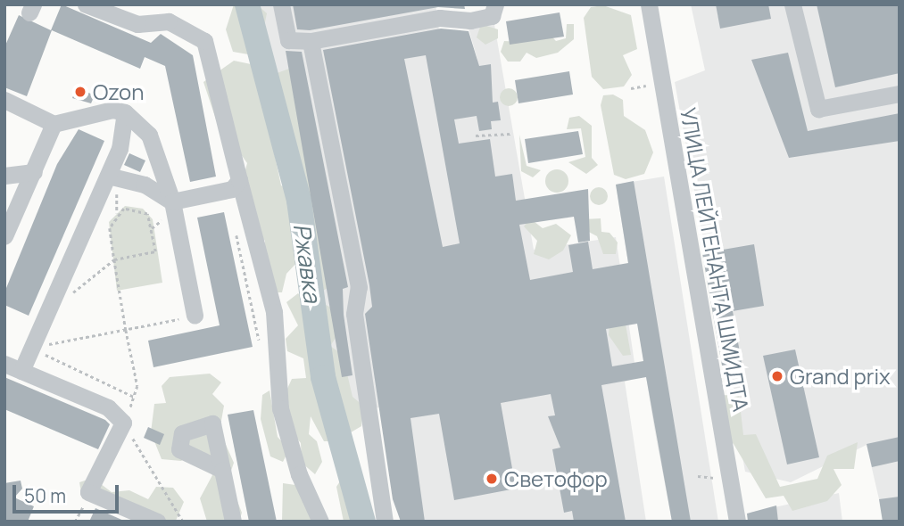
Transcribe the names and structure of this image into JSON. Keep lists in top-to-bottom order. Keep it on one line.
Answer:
{"streets":{"street":["УЛИЦА ЛЕЙТЕНАНТА ШМИДТА"]},"water":["Ржавка"],"places":["Ozon","Grand prix","Светофор"],"scale_bar":"50 m"}
